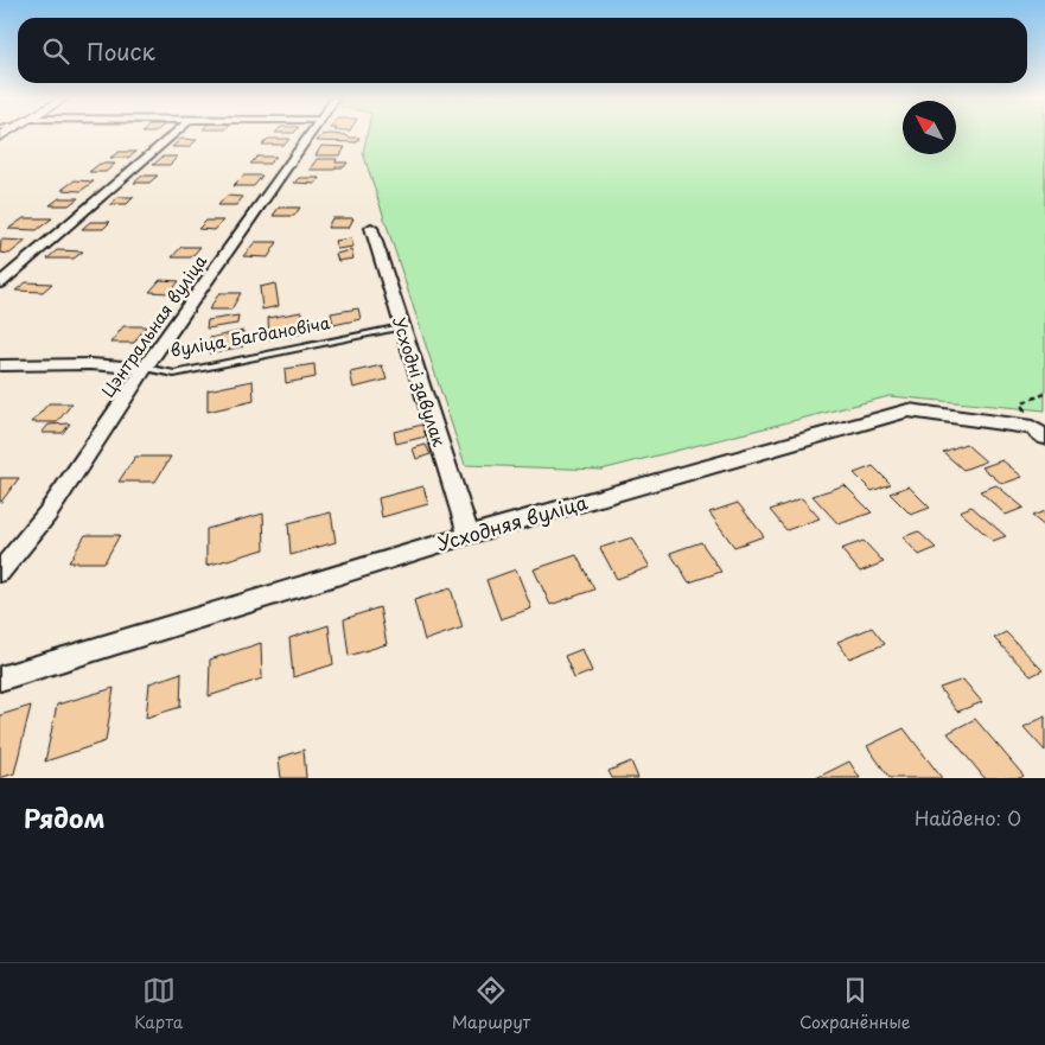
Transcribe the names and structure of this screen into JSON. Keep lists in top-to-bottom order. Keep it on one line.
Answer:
{"streets":{"street":["Цэнтральная вуліца","вуліца Багдановіча","Усходні завулак","Усходняя вуліца"]},"crossings":[["Цэнтральная вуліца","вуліца Багдановіча"],["вуліца Багдановіча","Усходні завулак"],["Усходні завулак","Усходняя вуліца"]],"north":"top left","page":{"search":"Поиск","heading":["Рядом","Найдено: 0"],"nav":["Карта","Маршрут","Сохранённые"]}}
